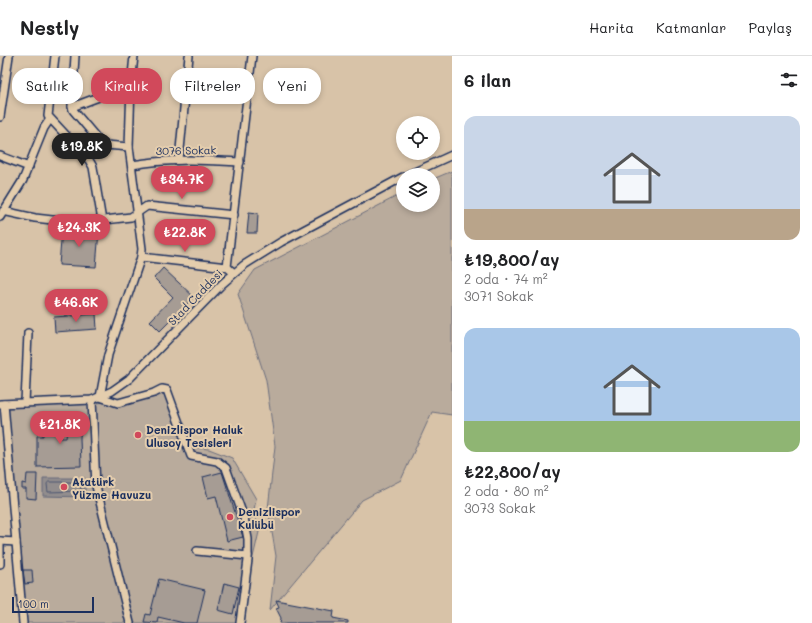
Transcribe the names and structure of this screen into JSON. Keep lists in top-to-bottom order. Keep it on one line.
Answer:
{"streets":{"street":["3076 Sokak","Stad Caddesi"]},"places":["Denizlispor Haluk Ulusoy Tesisleri","Atatürk Yüzme Havuzu","Denizlispor Kulübü"],"scale_bar":"100 m","page":{"header":"Nestly","nav":["Harita","Katmanlar","Paylaş"],"heading":"6 ilan","chip":["Satılık","Kiralık","Filtreler","Yeni"],"list":[{"name":"₺19,800/ay","note":"2 oda · 74 m² · 3071 Sokak"},{"name":"₺22,800/ay","note":"2 oda · 80 m² · 3073 Sokak"}],"price":["₺19.8K","₺34.7K","₺24.3K","₺22.8K","₺46.6K","₺21.8K"],"scale":"100 m"}}
